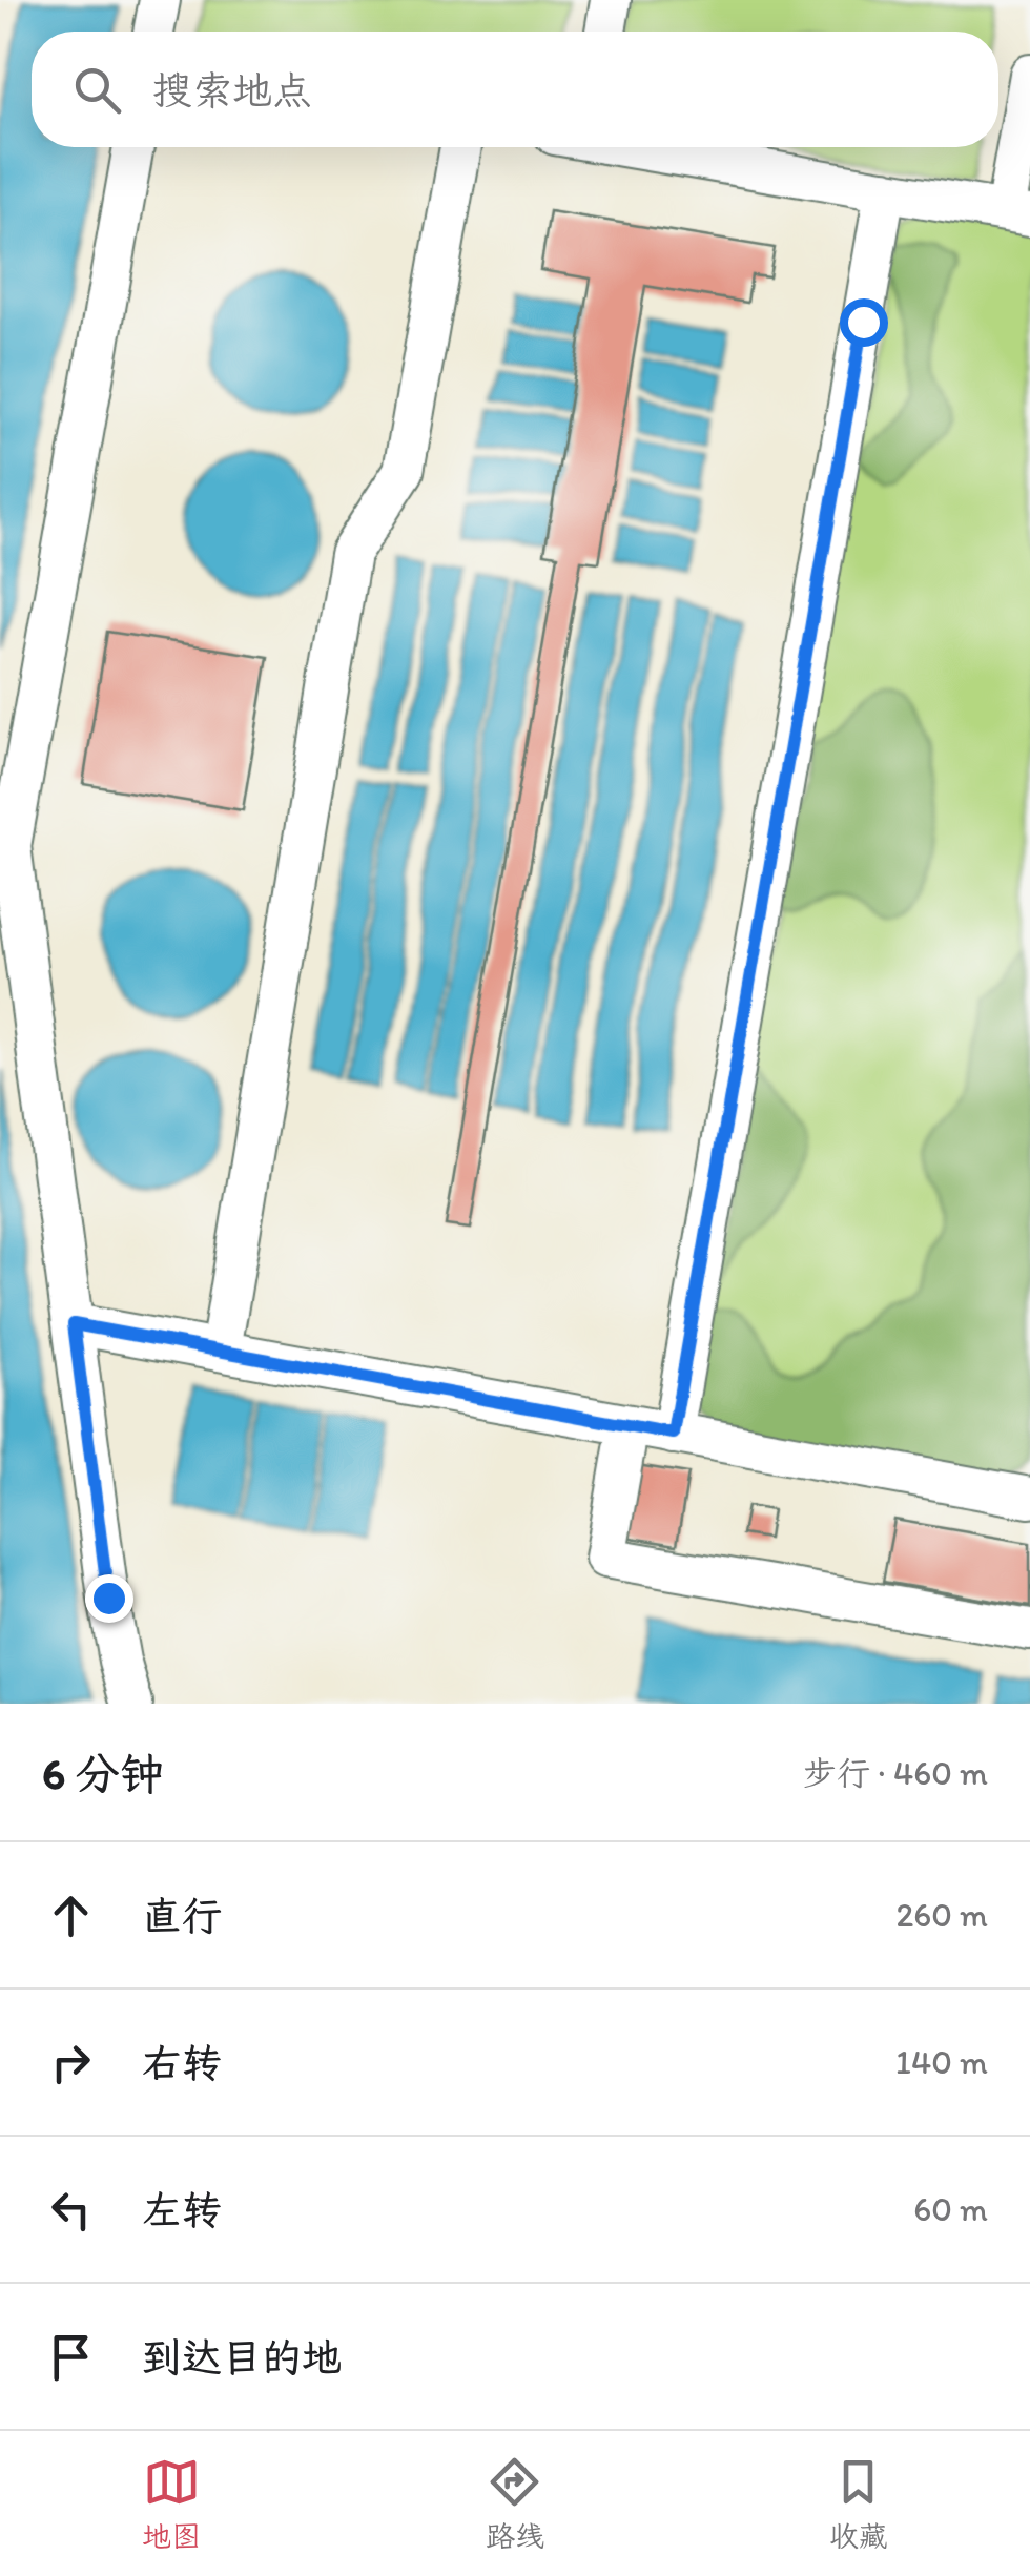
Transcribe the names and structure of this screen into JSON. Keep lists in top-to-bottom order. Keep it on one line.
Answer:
{"page":{"search":"搜索地点","heading":["6 分钟","步行 · 460 m"],"list":[["直行","260 m"],["右转","140 m"],["左转","60 m"],"到达目的地"],"nav":["地图","路线","收藏"]}}
